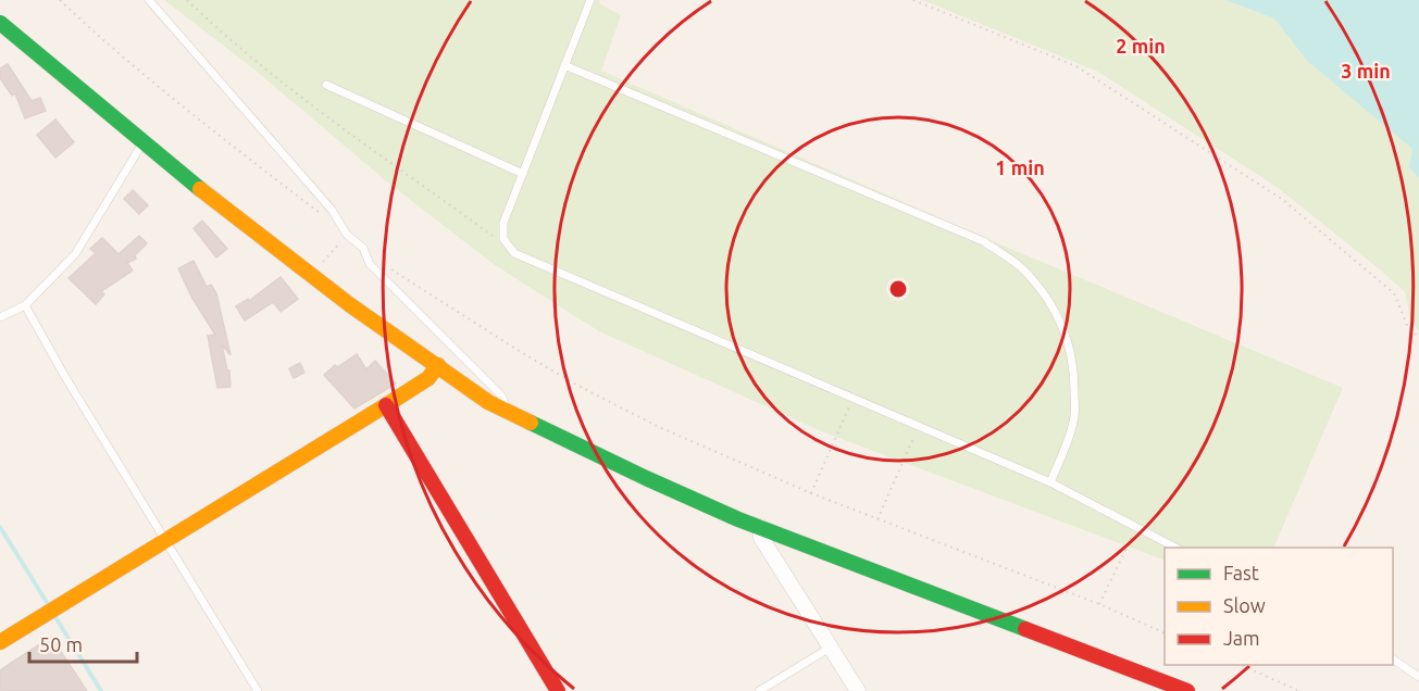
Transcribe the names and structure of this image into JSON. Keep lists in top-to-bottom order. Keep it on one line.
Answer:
{"legend":["Fast","Slow","Jam"],"scale_bar":"50 m","rings":["2 min","3 min","1 min"]}
